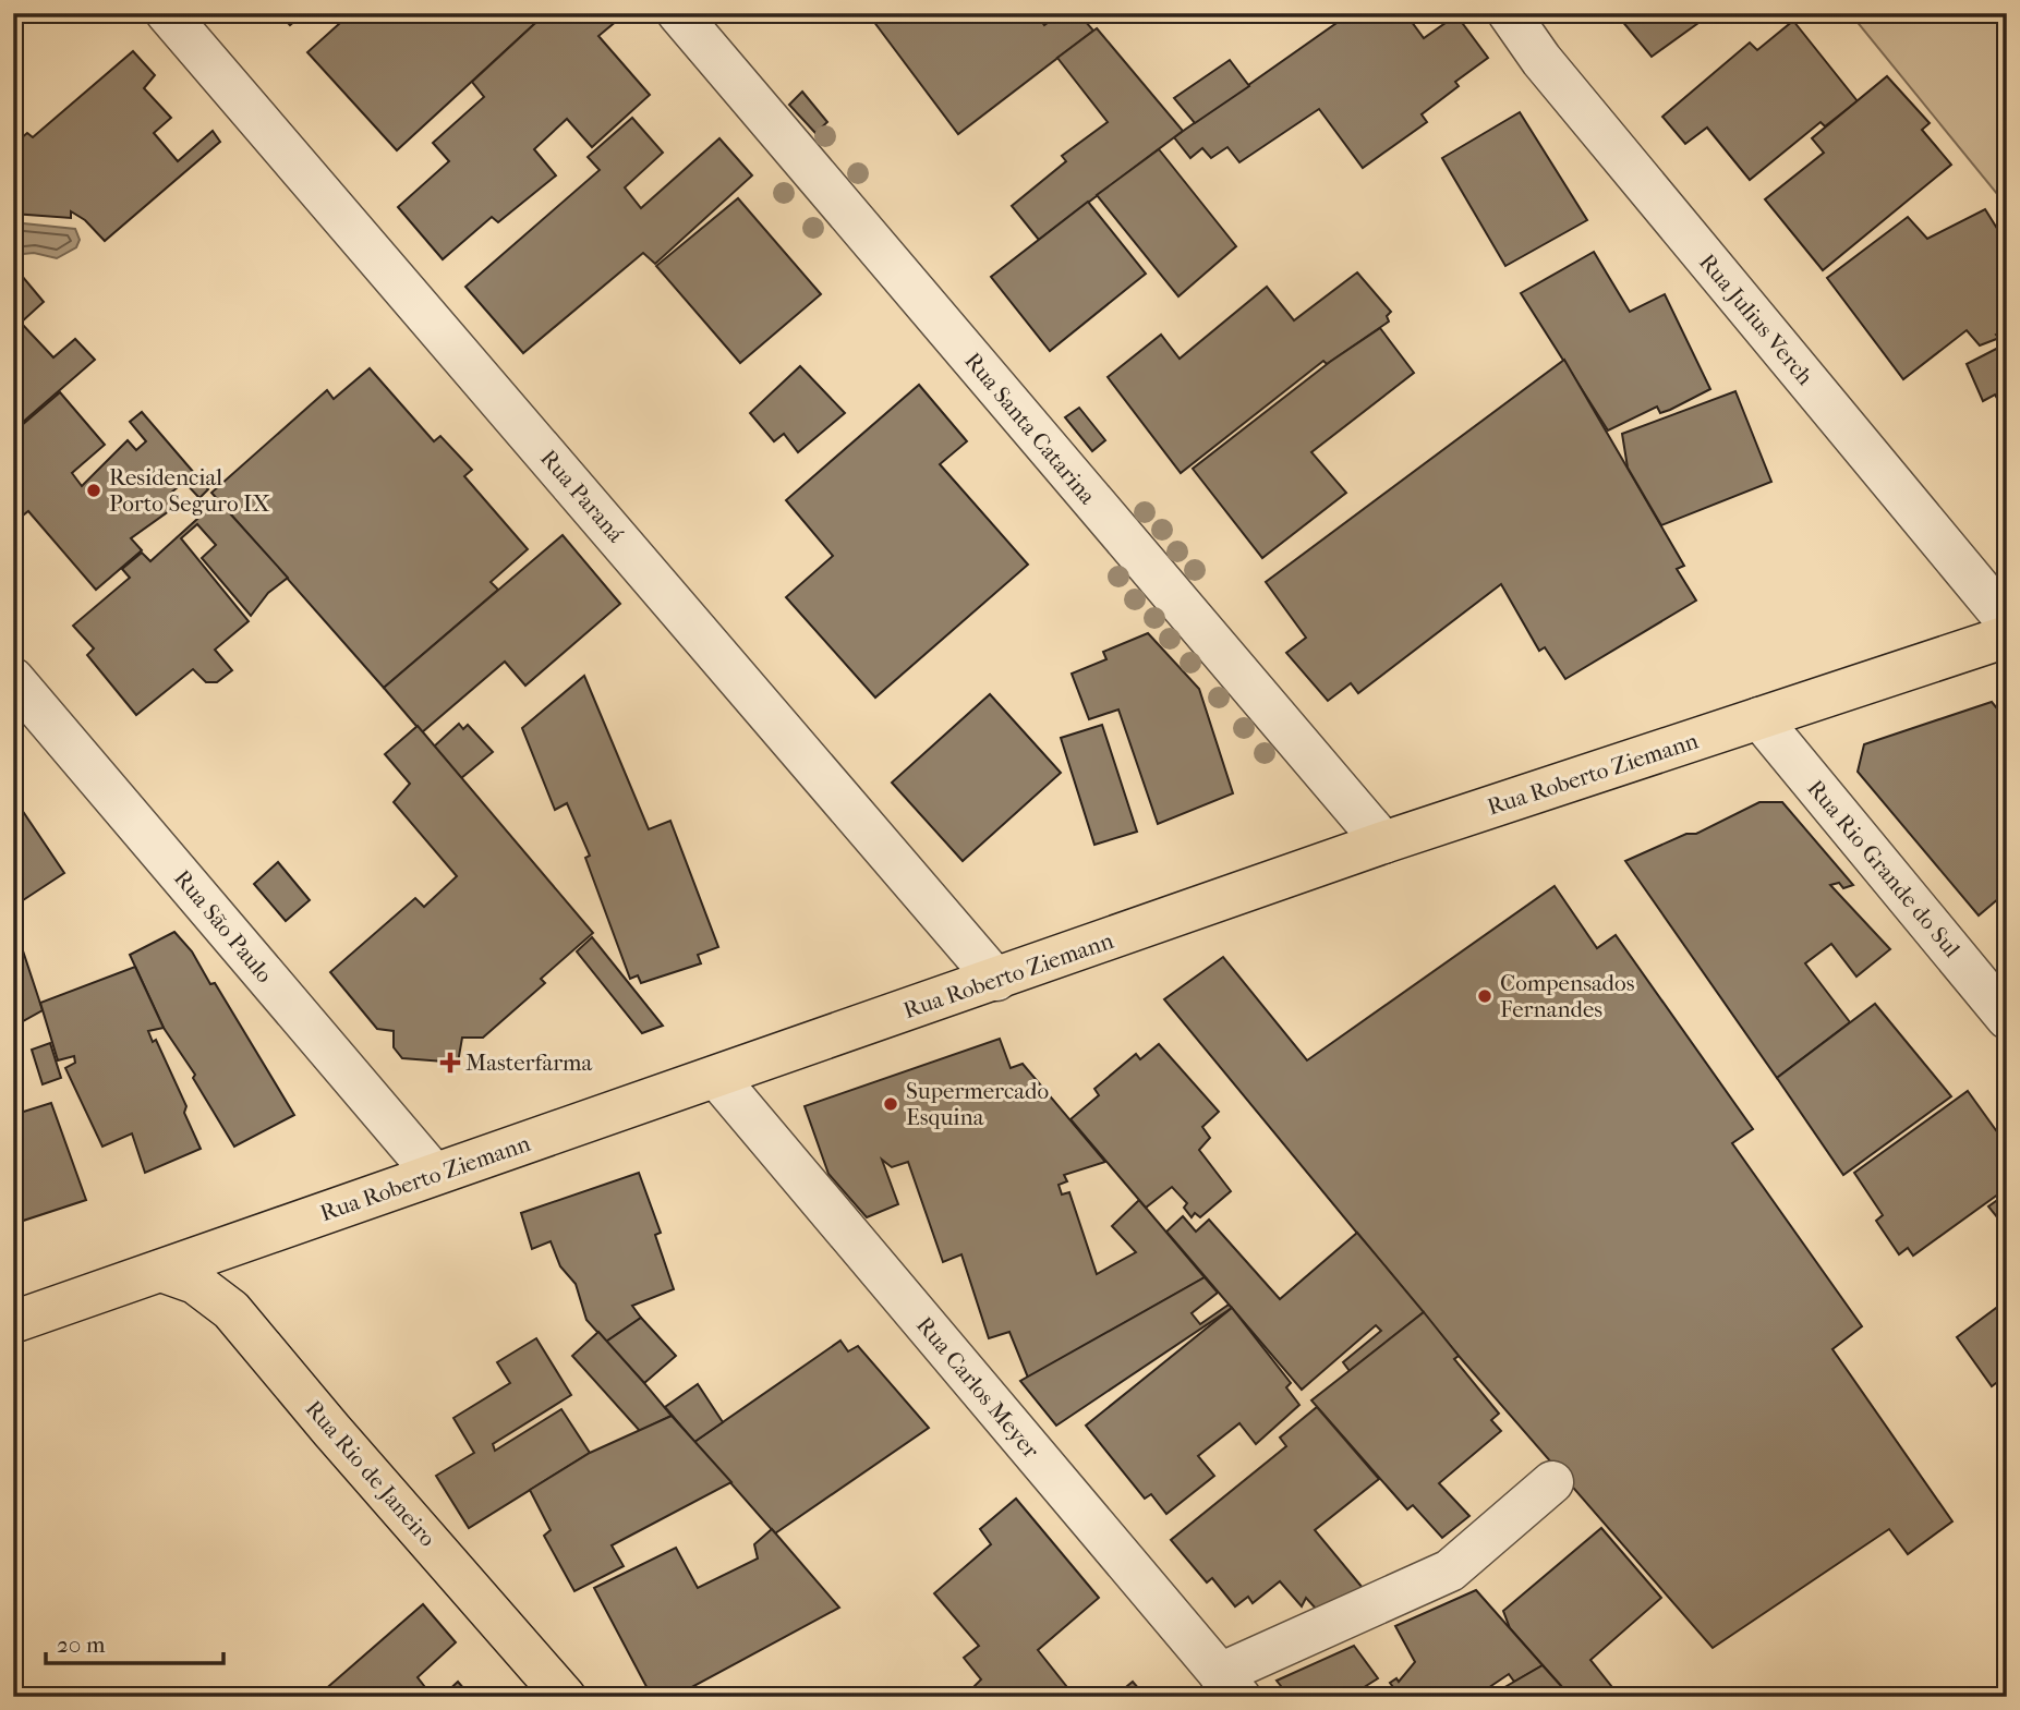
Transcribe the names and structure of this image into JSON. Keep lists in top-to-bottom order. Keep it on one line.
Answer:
{"streets":{"main road":["Rua Roberto Ziemann","Rua Rio de Janeiro"],"street":["Rua Julius Verch","Rua Santa Catarina","Rua Paraná","Rua Rio Grande do Sul","Rua São Paulo","Rua Carlos Meyer"]},"crossings":[["Rua Santa Catarina","Rua Roberto Ziemann"],["Rua Paraná","Rua Roberto Ziemann"],["Rua Roberto Ziemann","Rua Rio Grande do Sul"],["Rua Roberto Ziemann","Rua São Paulo"],["Rua Roberto Ziemann","Rua Carlos Meyer"],["Rua Roberto Ziemann","Rua Rio de Janeiro"]],"places":{"other":["Residencial Porto Seguro IX","Compensados Fernandes","Supermercado Esquina"],"health":["Masterfarma"]},"scale_bar":"20 m"}
